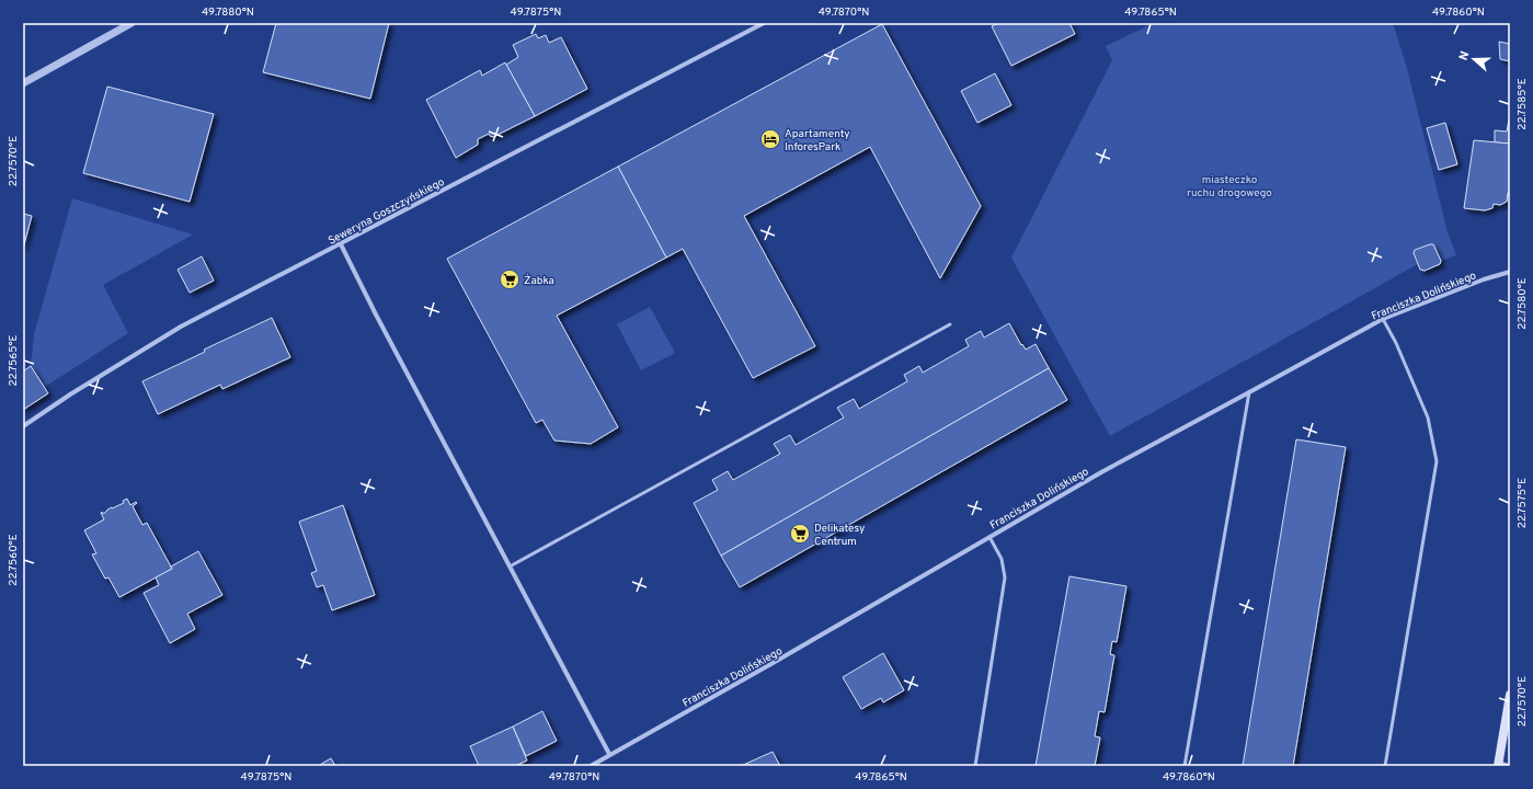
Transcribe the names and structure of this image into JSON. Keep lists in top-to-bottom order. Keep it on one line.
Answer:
{"streets":{"street":["Seweryna Goszczyńskiego","Franciszka Dolińskiego"]},"parks":["miasteczko ruchu drogowego"],"places":{"hotel":["Apartamenty InforesPark"],"supermarket":["Żabka","Delikatesy Centrum"]},"north":"left","coordinates":["49.7880°N","49.7875°N","49.7870°N","49.7865°N","49.7860°N","22.7585°E","22.7570°E","22.7580°E","22.7565°E","22.7575°E","22.7560°E"]}
